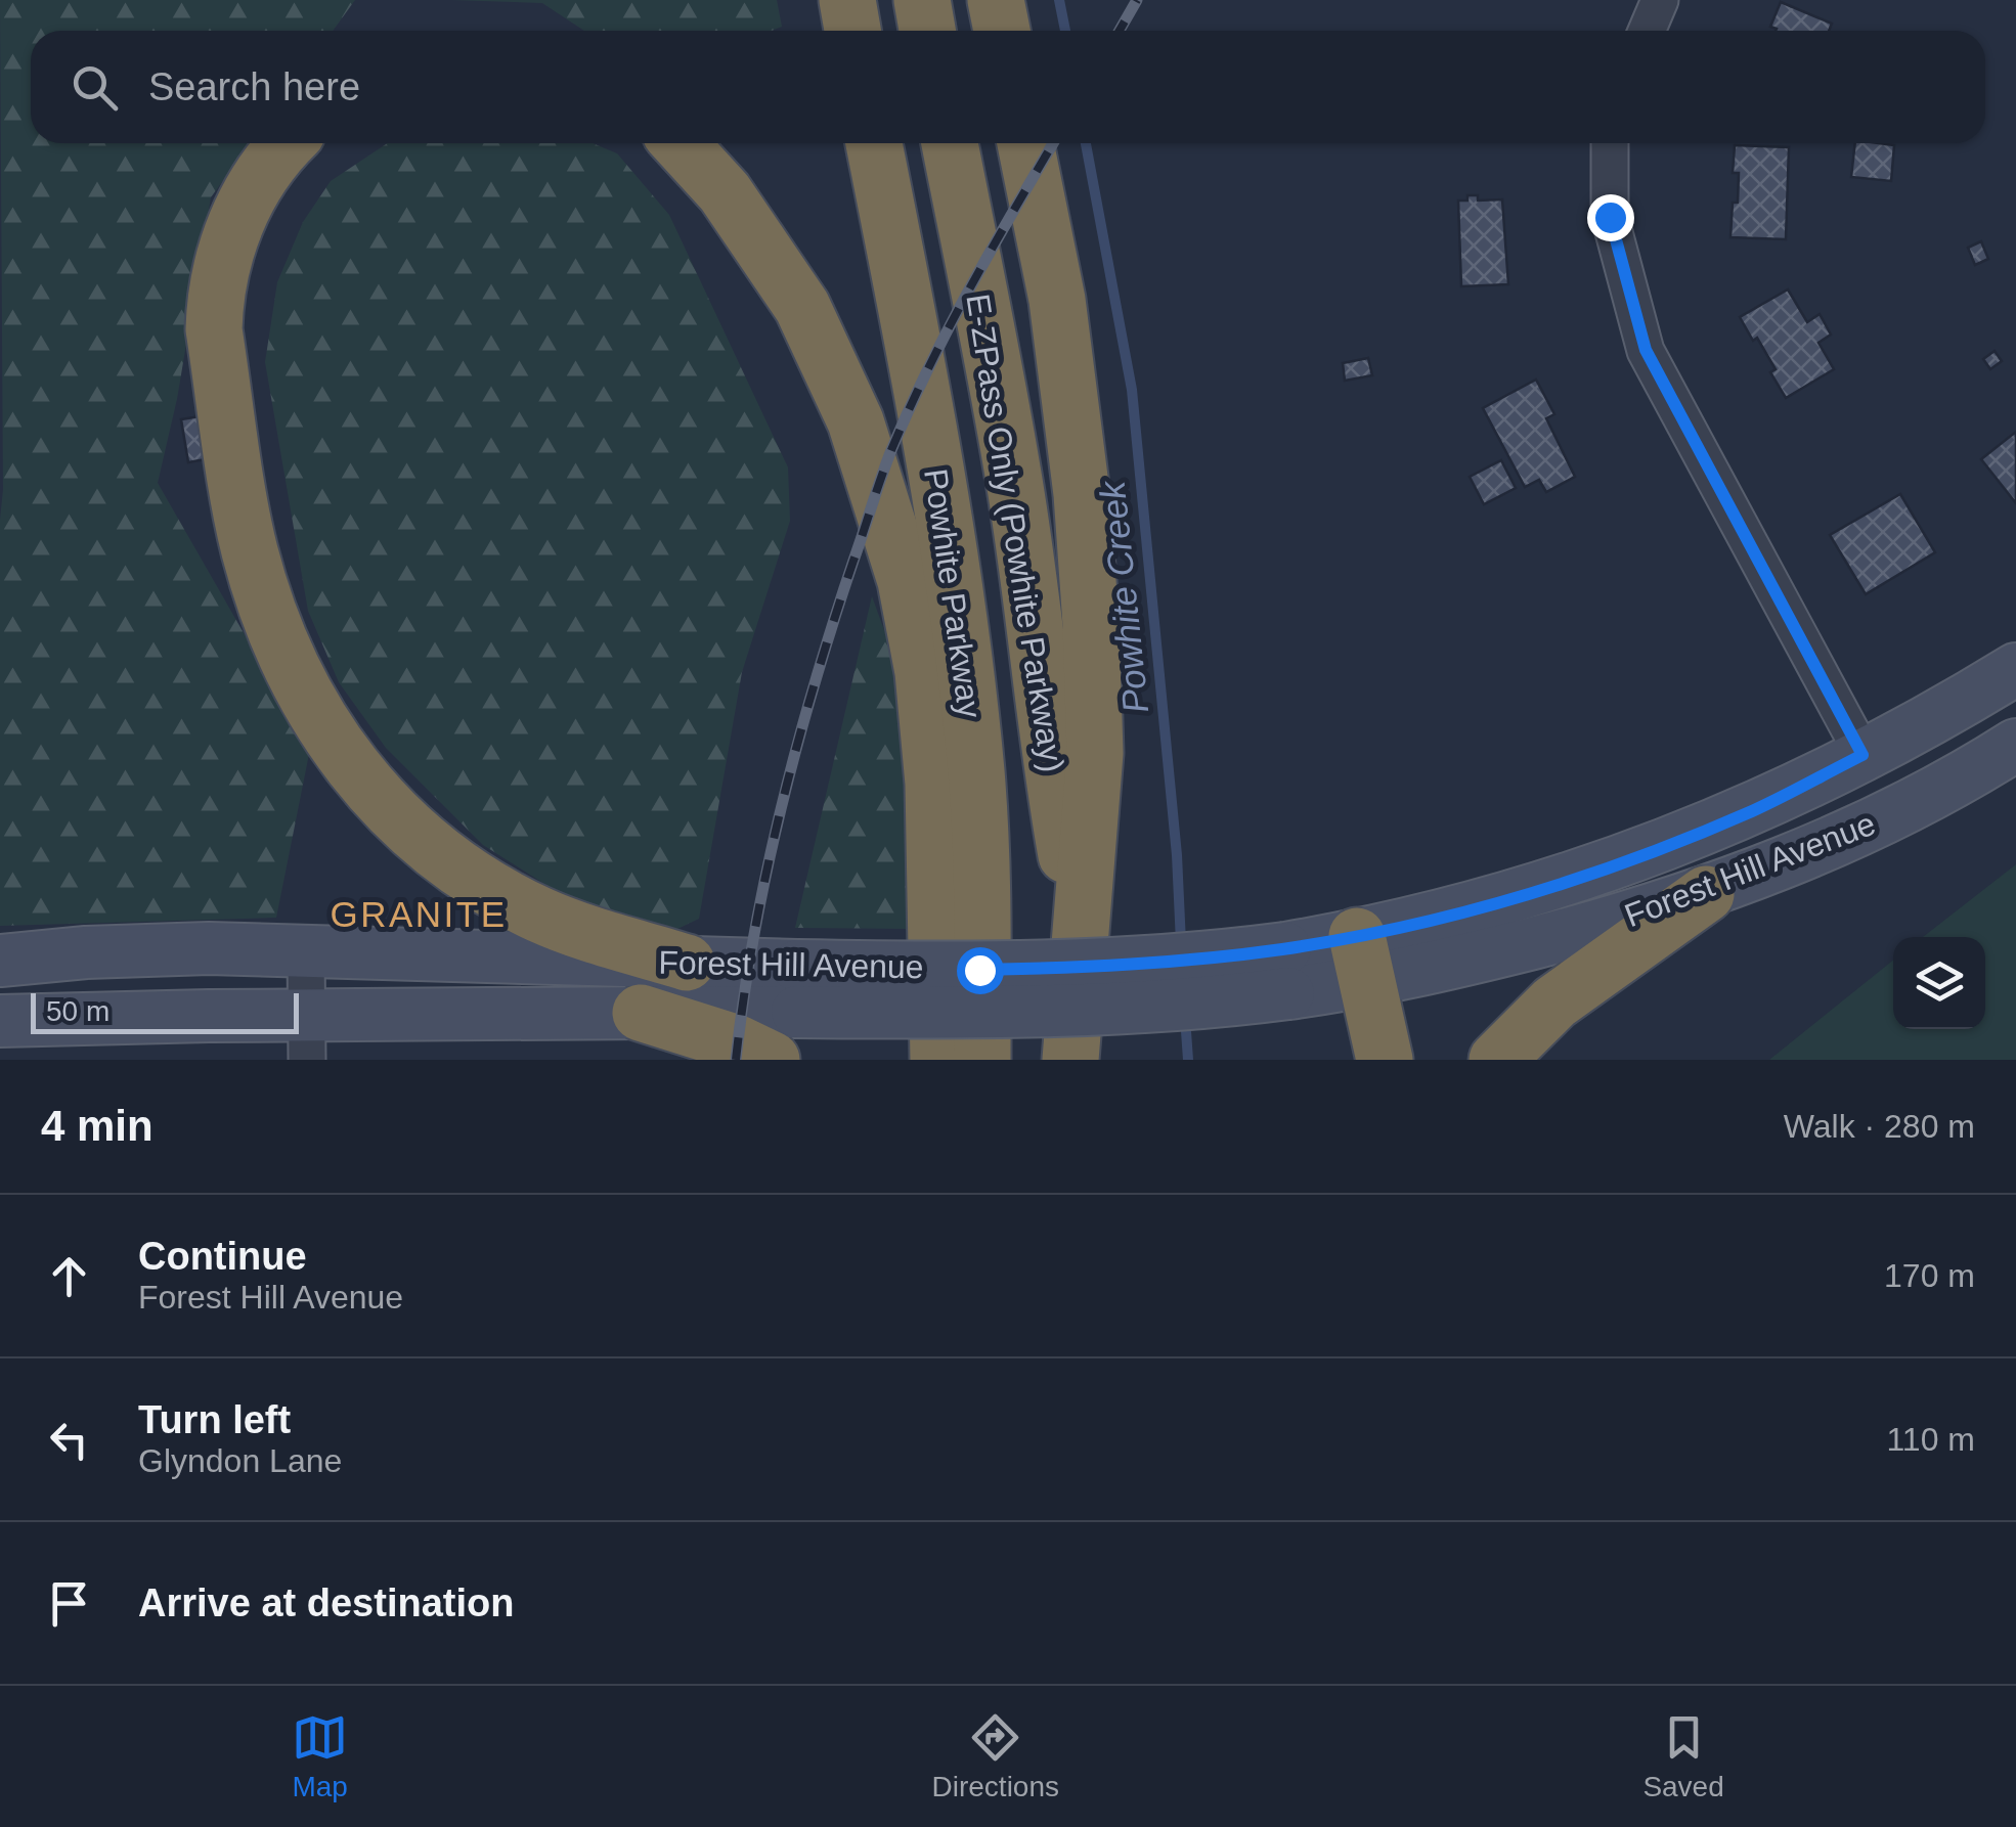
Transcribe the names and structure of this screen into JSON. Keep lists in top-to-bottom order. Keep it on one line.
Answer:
{"streets":{"highway":["E-ZPass Only (Powhite Parkway)","Powhite Parkway"],"main road":["Forest Hill Avenue"]},"districts":["GRANITE"],"water":["Powhite Creek"],"scale_bar":"50 m","page":{"search":"Search here","scale":"50 m","heading":["4 min","Walk · 280 m"],"list":[["Continue","Forest Hill Avenue","170 m"],["Turn left","Glyndon Lane","110 m"],"Arrive at destination"],"nav":["Map","Directions","Saved"]}}
